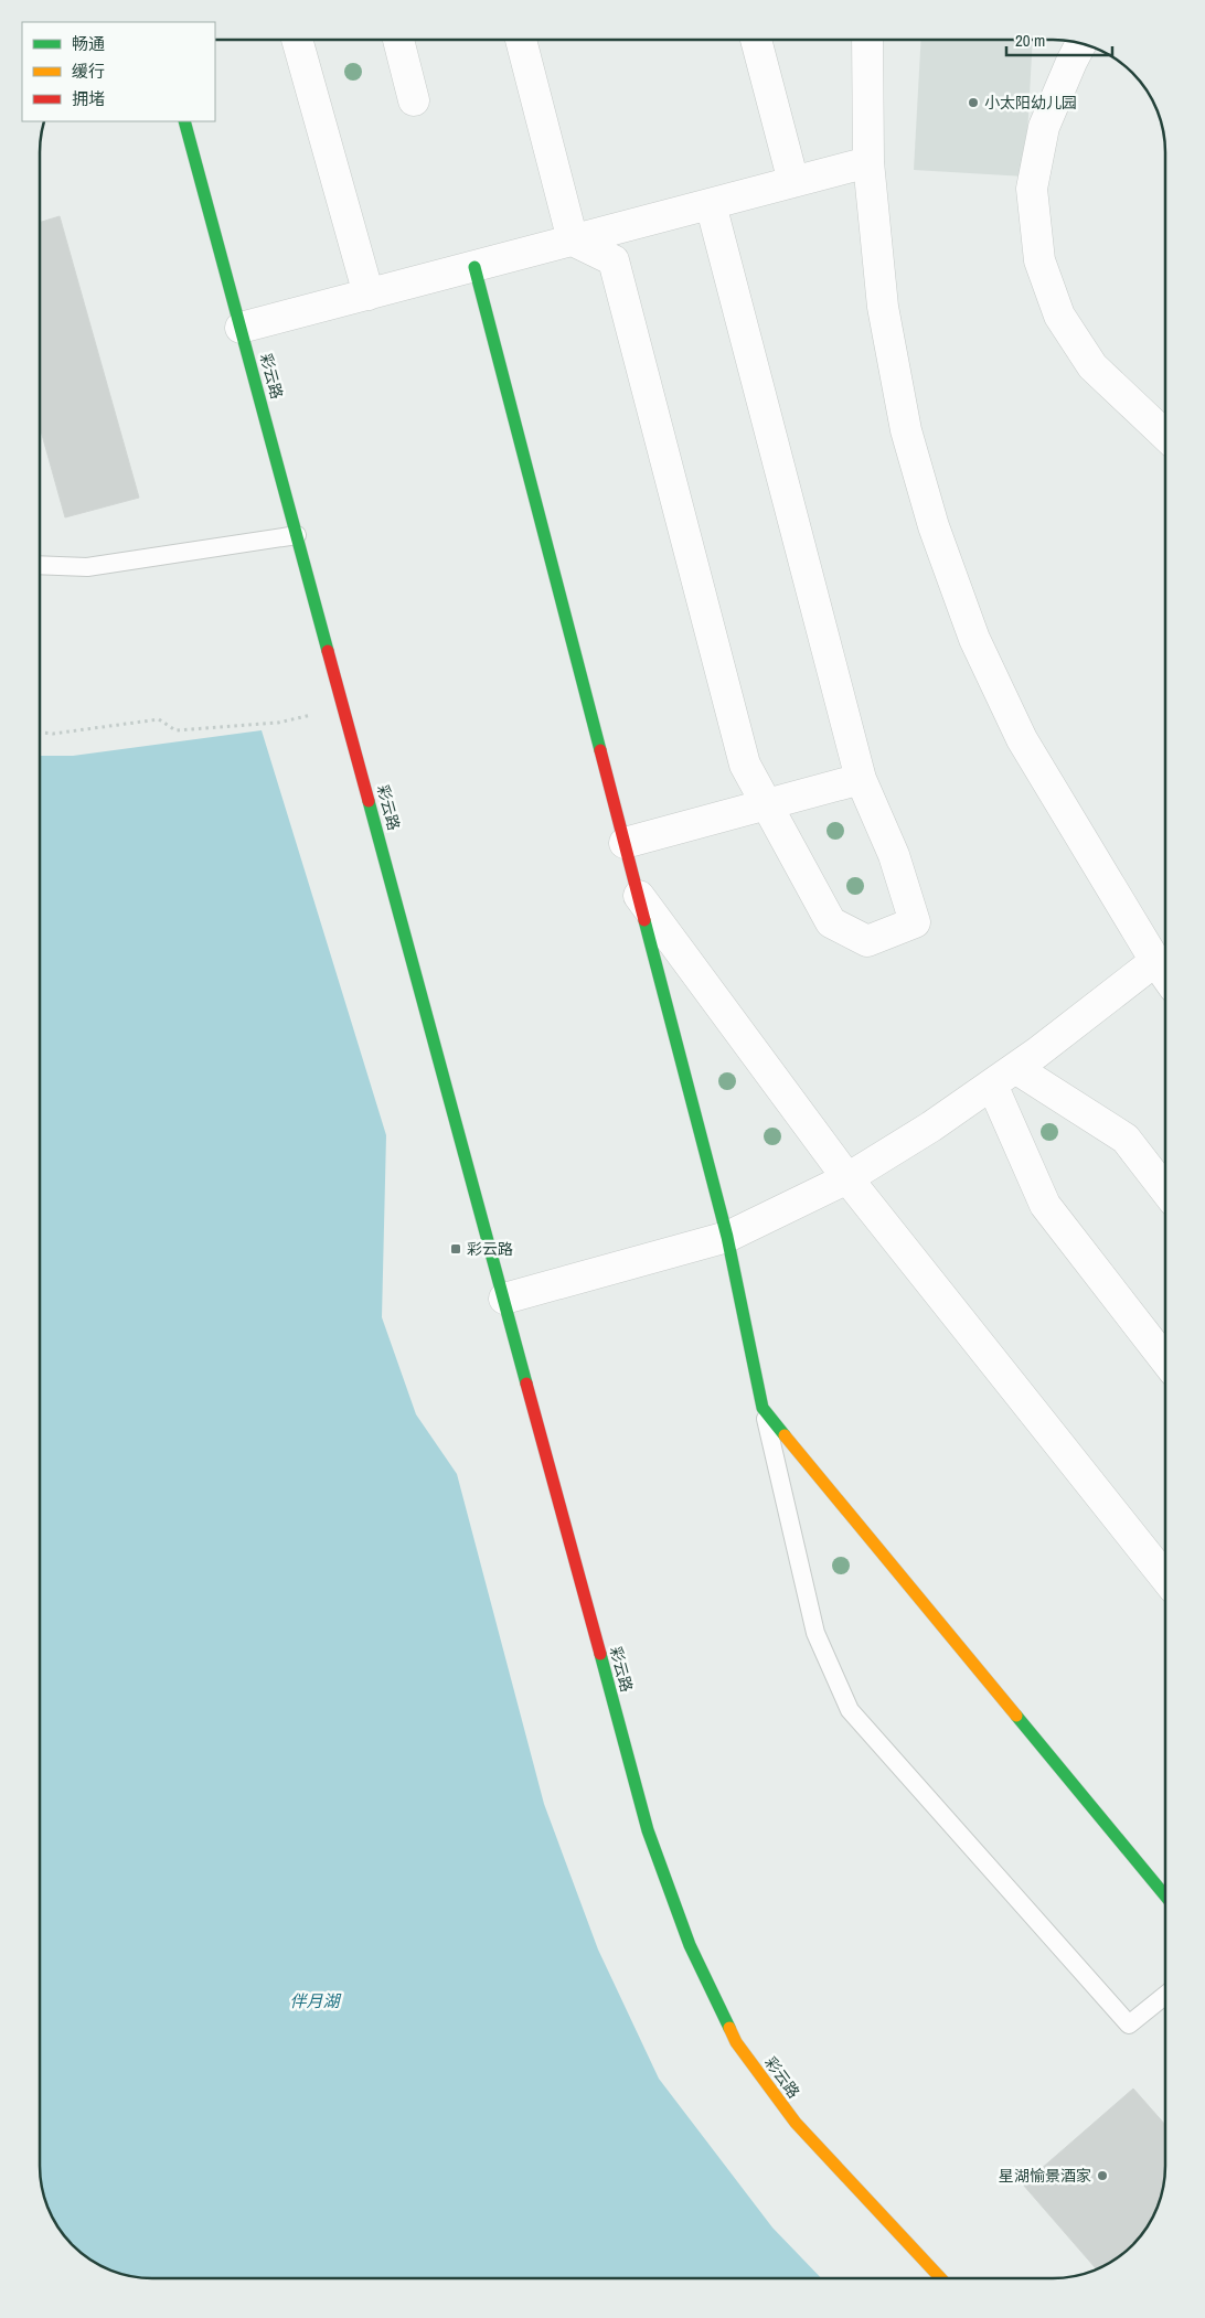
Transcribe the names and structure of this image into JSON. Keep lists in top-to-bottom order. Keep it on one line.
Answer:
{"streets":{"street":["彩云路"]},"water":["伴月湖"],"places":{"other":["小太阳幼儿园","星湖愉景酒家"],"transit":["彩云路"]},"legend":["畅通","缓行","拥堵"],"scale_bar":"20 m"}
